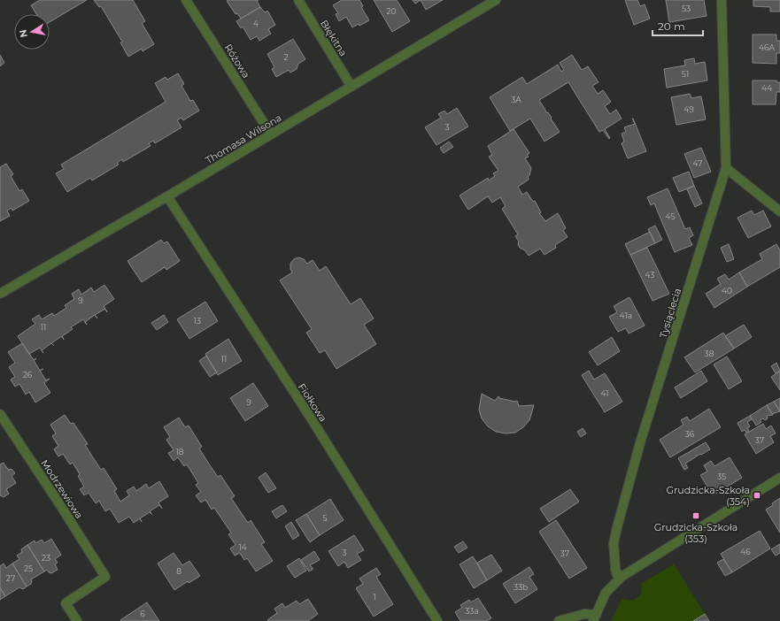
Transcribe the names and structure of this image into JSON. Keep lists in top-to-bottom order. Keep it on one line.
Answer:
{"streets":{"street":["Błękitna","Różowa","Thomasa Wilsona","Tysiąclecia","Fiołkowa","Modrzewiowa"]},"crossings":[["Błękitna","Thomasa Wilsona"],["Różowa","Thomasa Wilsona"],["Thomasa Wilsona","Fiołkowa"]],"places":{"transit":["Grudzicka-Szkoła (354)","Grudzicka-Szkoła (353)"]},"house_numbers":["53","20","4","46A","2","51","44","3A","49","3","47","45","43","40","9","41a","13","11","38","11","26","41","9","36","37","18","35","5","14","46","3","37","23","25","8","27","33b","1","33a","6"],"scale_bar":"20 m","north":"left"}
